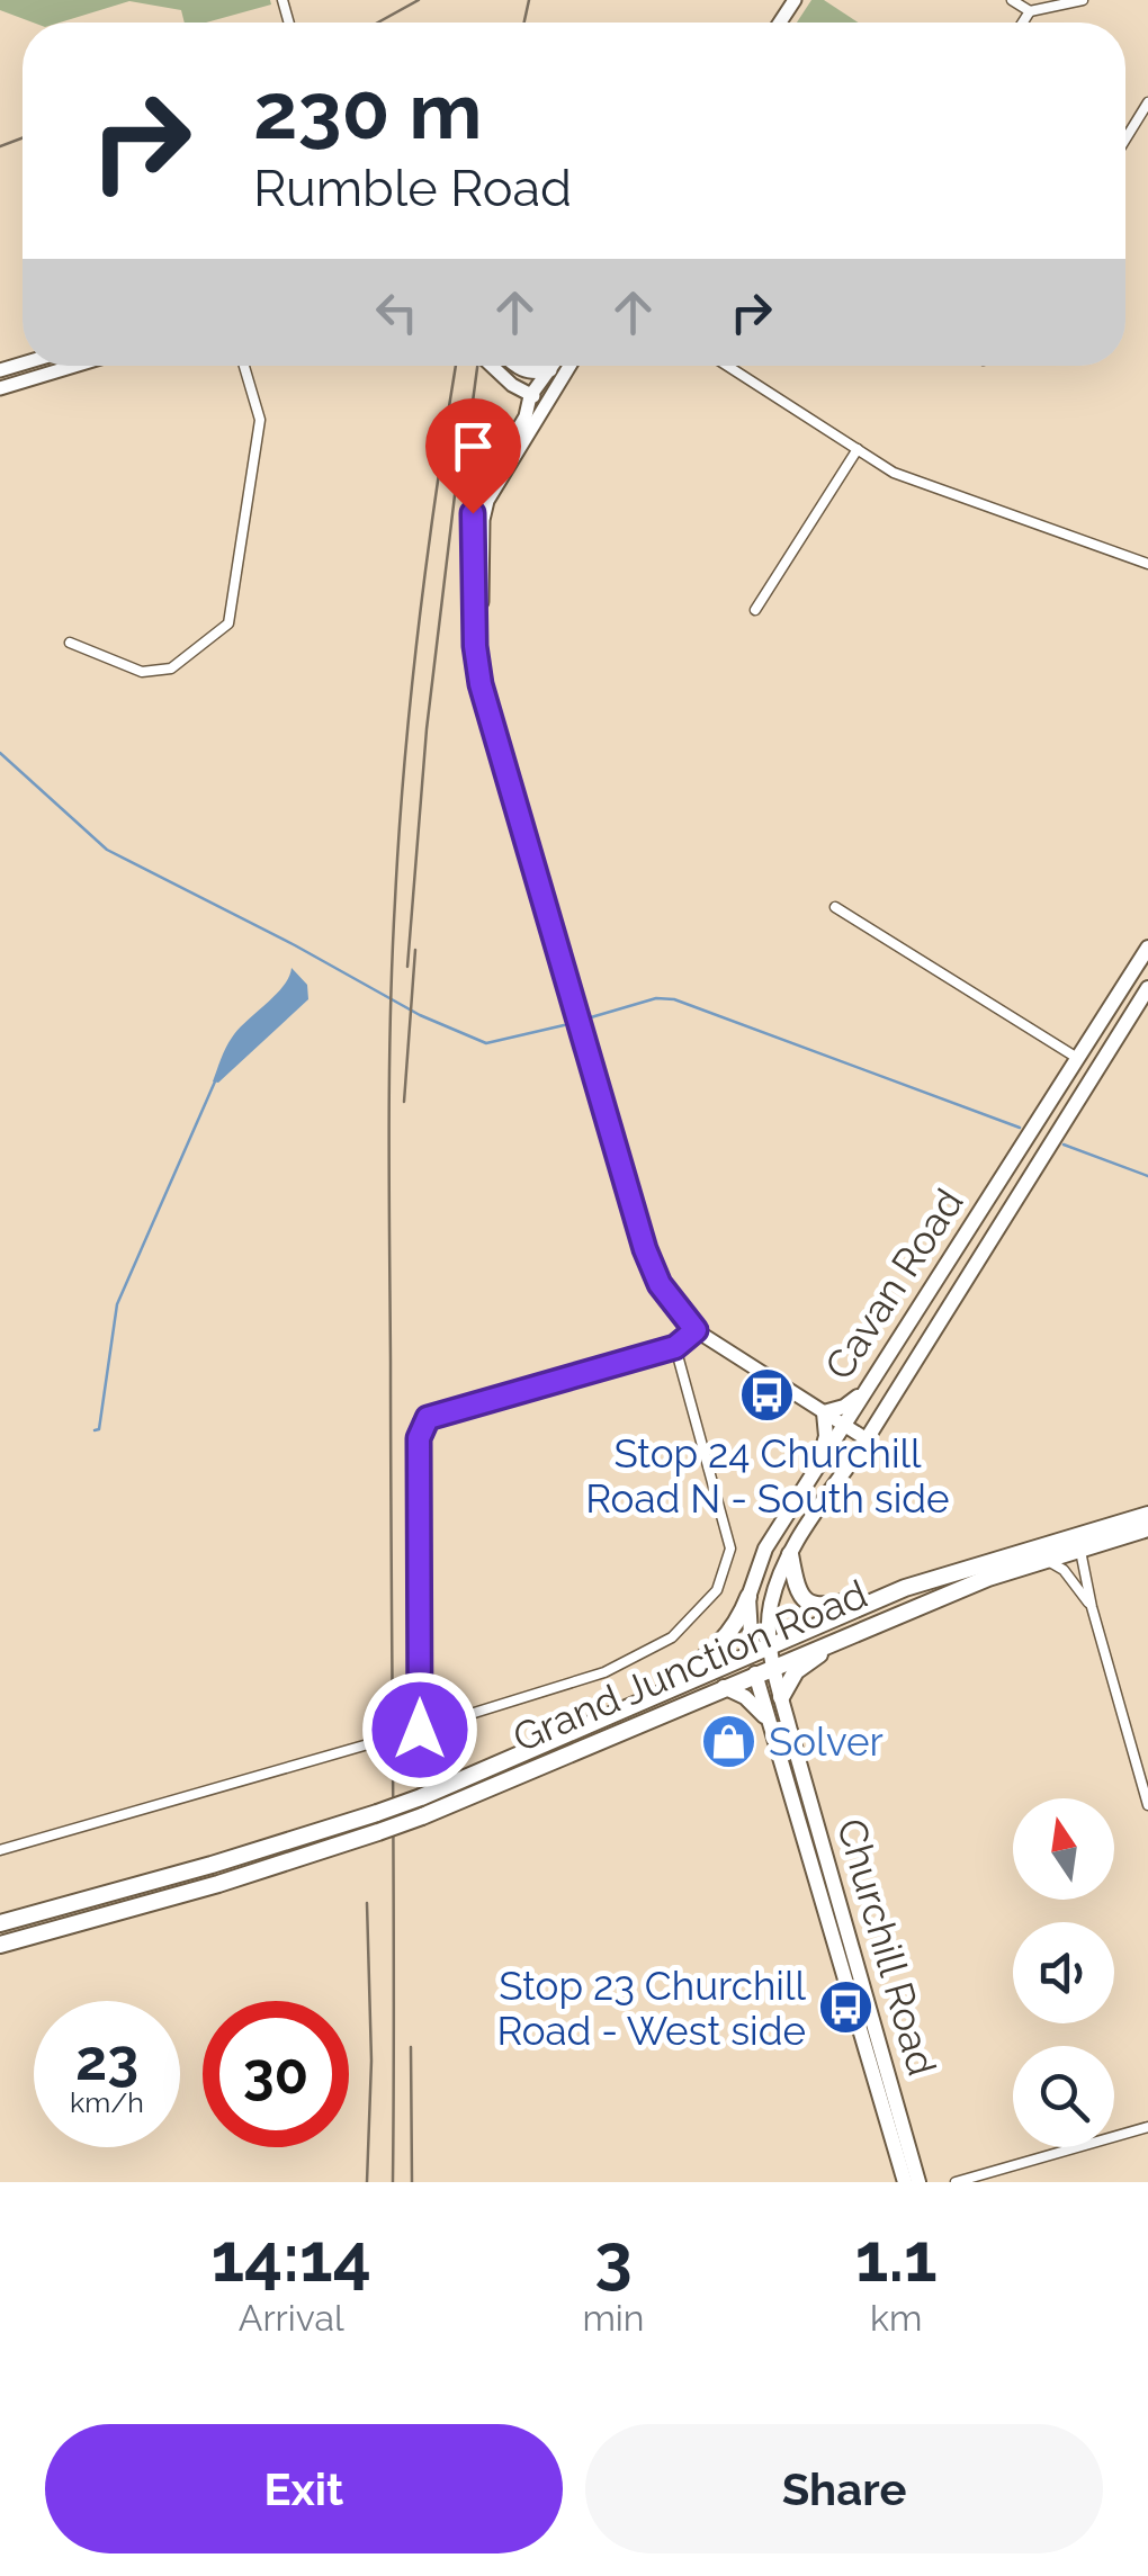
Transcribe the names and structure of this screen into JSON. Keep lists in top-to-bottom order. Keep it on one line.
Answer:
{"streets":{"highway":["Cavan Road","Grand Junction Road"],"main road":["Churchill Road"]},"crossings":[["Cavan Road","Grand Junction Road"],["Cavan Road","Churchill Road"],["Grand Junction Road","Churchill Road"]],"places":{"bus stop":["Stop 24 Churchill Road N - South side","Stop 23 Churchill Road - West side"],"shop":["Solver"]},"north":"top","page":{"turn":["230 m","Rumble Road"],"speed":"23 km/h","limit":"30","eta":["14:14","Arrival","3","min","1.1","km"],"buttons":["Exit","Share"]}}
